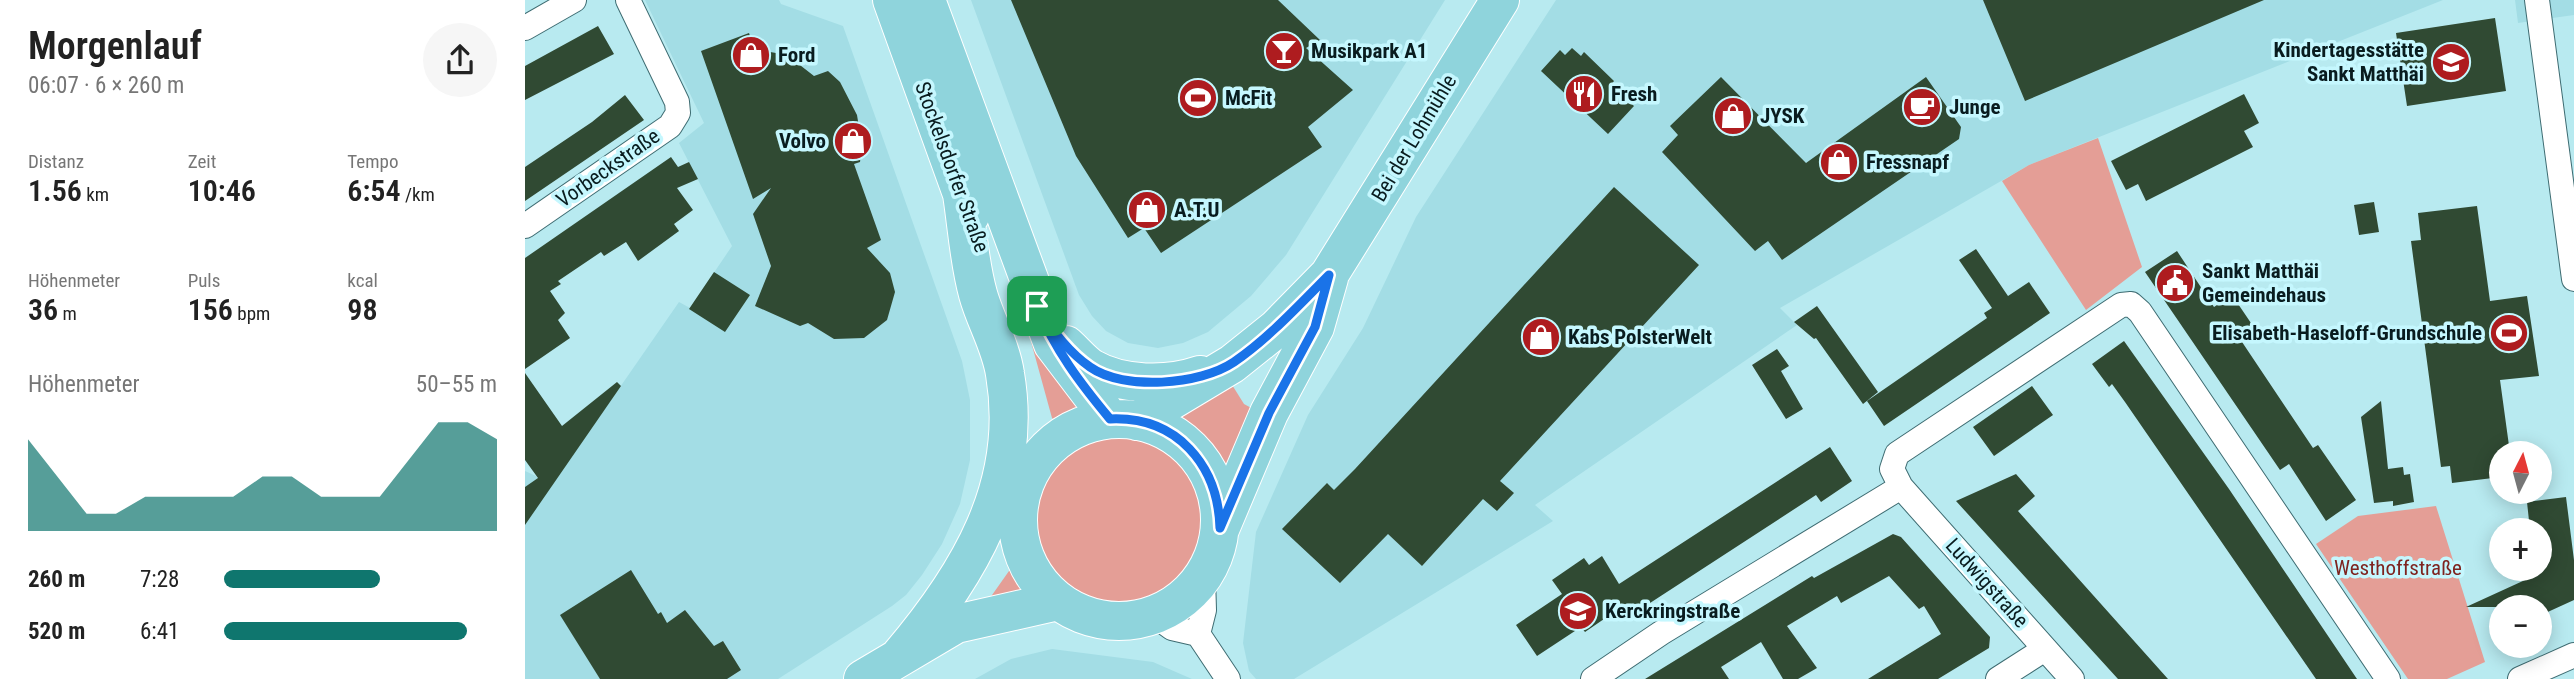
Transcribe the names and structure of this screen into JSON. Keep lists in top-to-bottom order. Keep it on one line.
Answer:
{"streets":{"main road":["Bei der Lohmühle","Stockelsdorfer Straße"],"street":["Vorbeckstraße","Ludwigstraße"]},"crossings":[["Bei der Lohmühle","Stockelsdorfer Straße"]],"parks":["Westhoffstraße"],"places":{"bar":["Musikpark A1"],"shop":["Ford","JYSK","Volvo","Fressnapf","A.T.U","Kabs PolsterWelt"],"school or university":["Kindertagesstätte Sankt Matthäi","Kerckringstraße"],"restaurant":["Fresh"],"sports":["McFit","Elisabeth-Haseloff-Grundschule"],"cafe":["Junge"],"public building":["Sankt Matthäi Gemeindehaus"]},"north":"top","page":{"heading":["Morgenlauf","06:07 · 6 × 260 m"],"stats":[["Distanz","1.56 km"],["Zeit","10:46"],["Tempo","6:54 /km"],["Höhenmeter","36 m"],["Puls","156 bpm"],["kcal","98"]],"chart":["Höhenmeter","50–55 m"],"map_buttons":["+","−"],"list":[{"name":"260 m","note":"7:28"},{"name":"520 m","note":"6:41"}]}}
